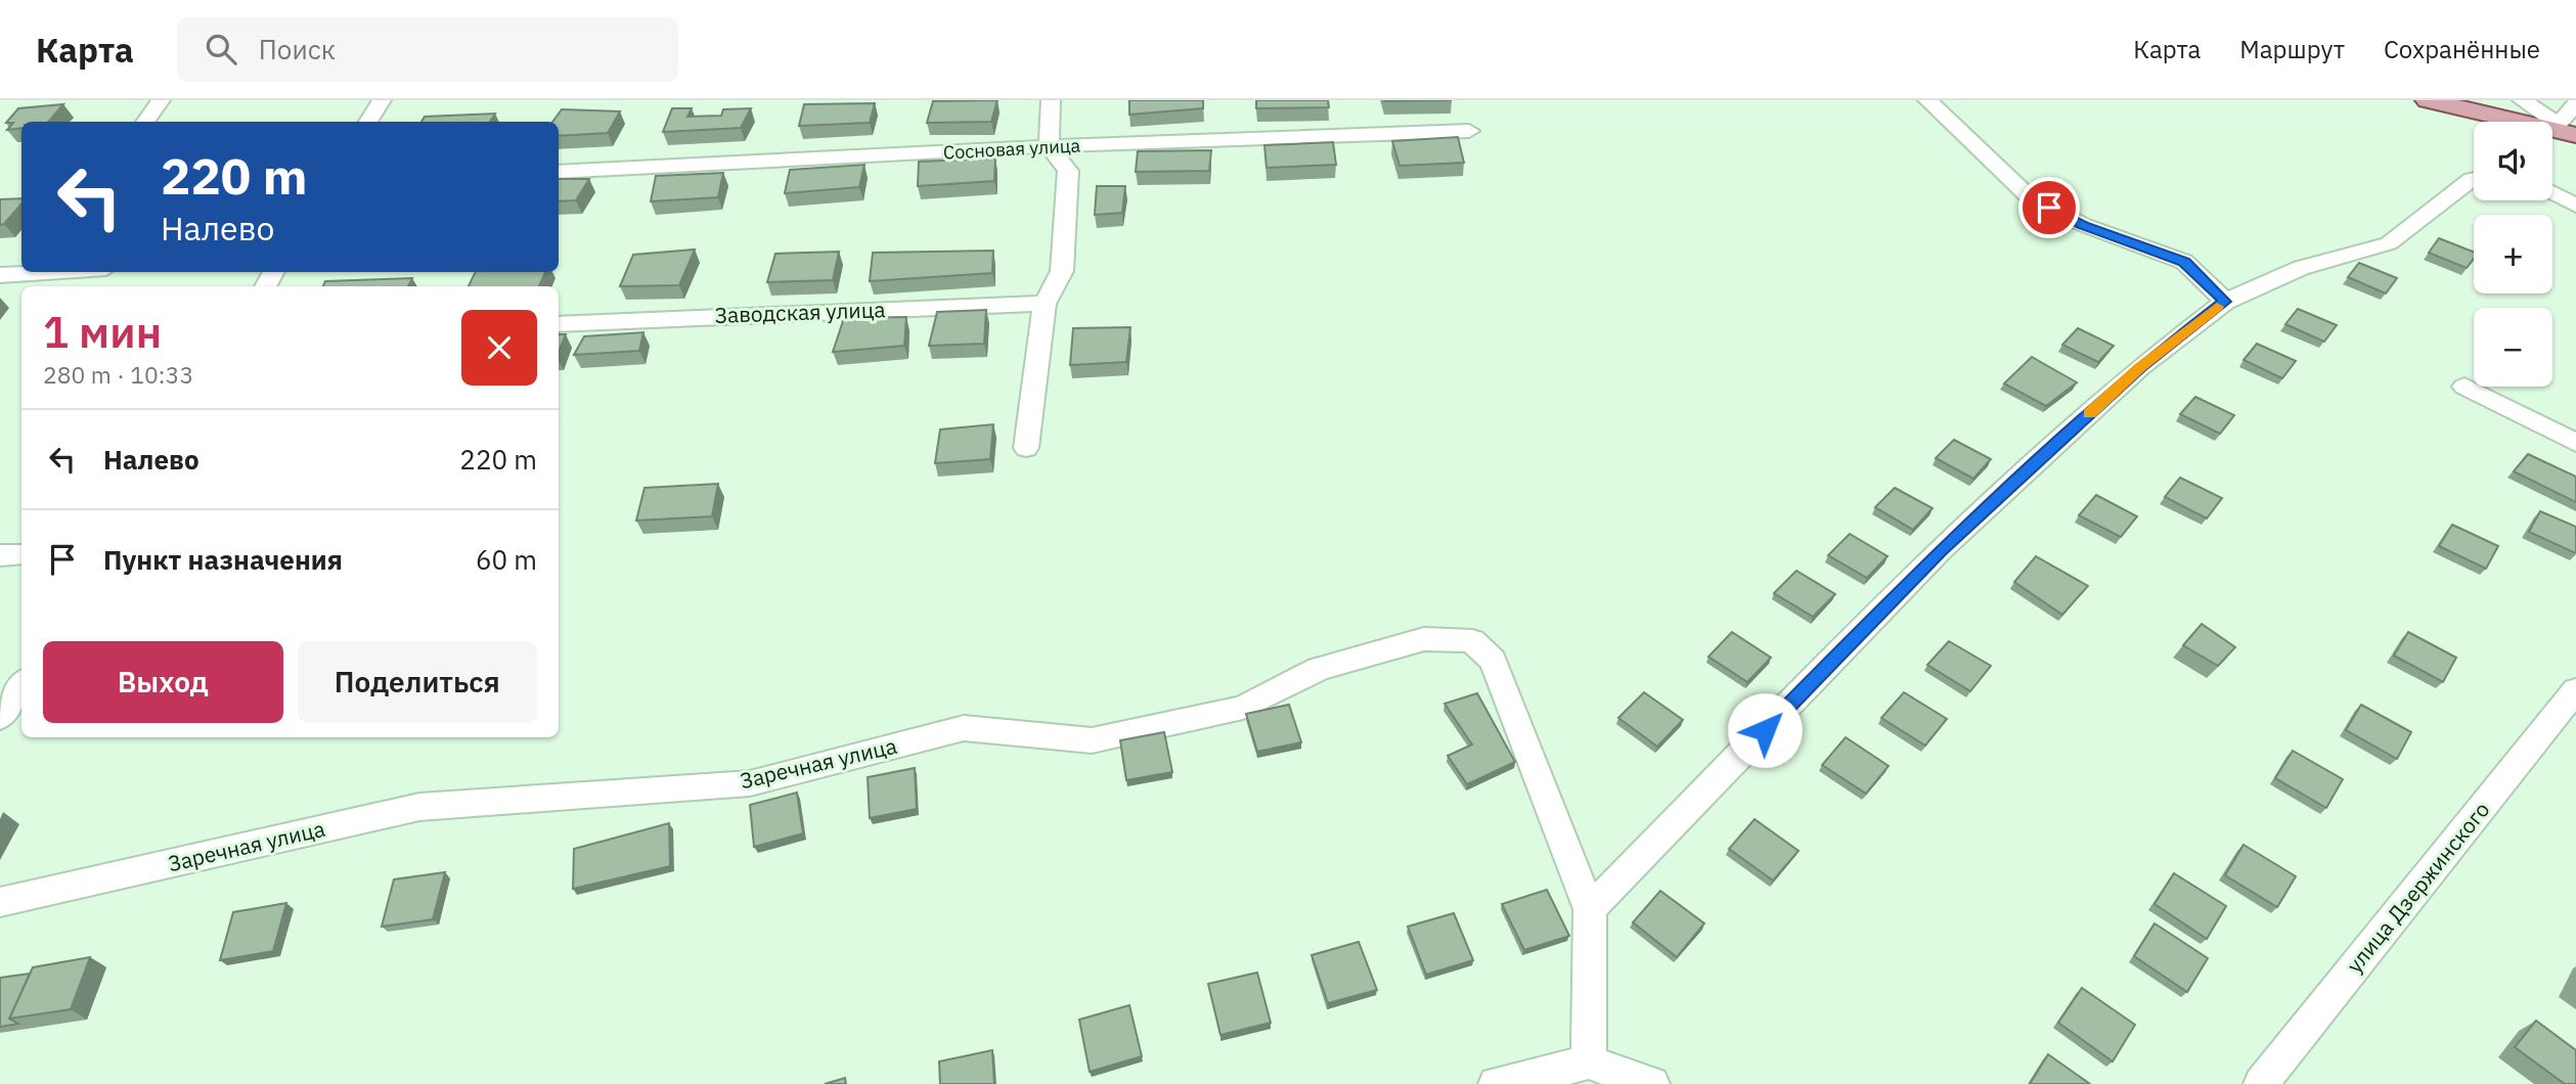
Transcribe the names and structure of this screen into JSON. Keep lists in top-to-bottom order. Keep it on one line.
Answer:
{"streets":{"street":["Сосновая улица","Заводская улица","Заречная улица","улица Дзержинского"]},"page":{"header":"Карта","search":"Поиск","nav":["Карта","Маршрут","Сохранённые"],"map_buttons":["+","−"],"turn":["220 m","Налево"],"heading":["1 мин","280 m · 10:33"],"list":[{"name":"Налево","value":"220 m"},{"name":"Пункт назначения","value":"60 m"}],"buttons":["Выход","Поделиться"]}}
